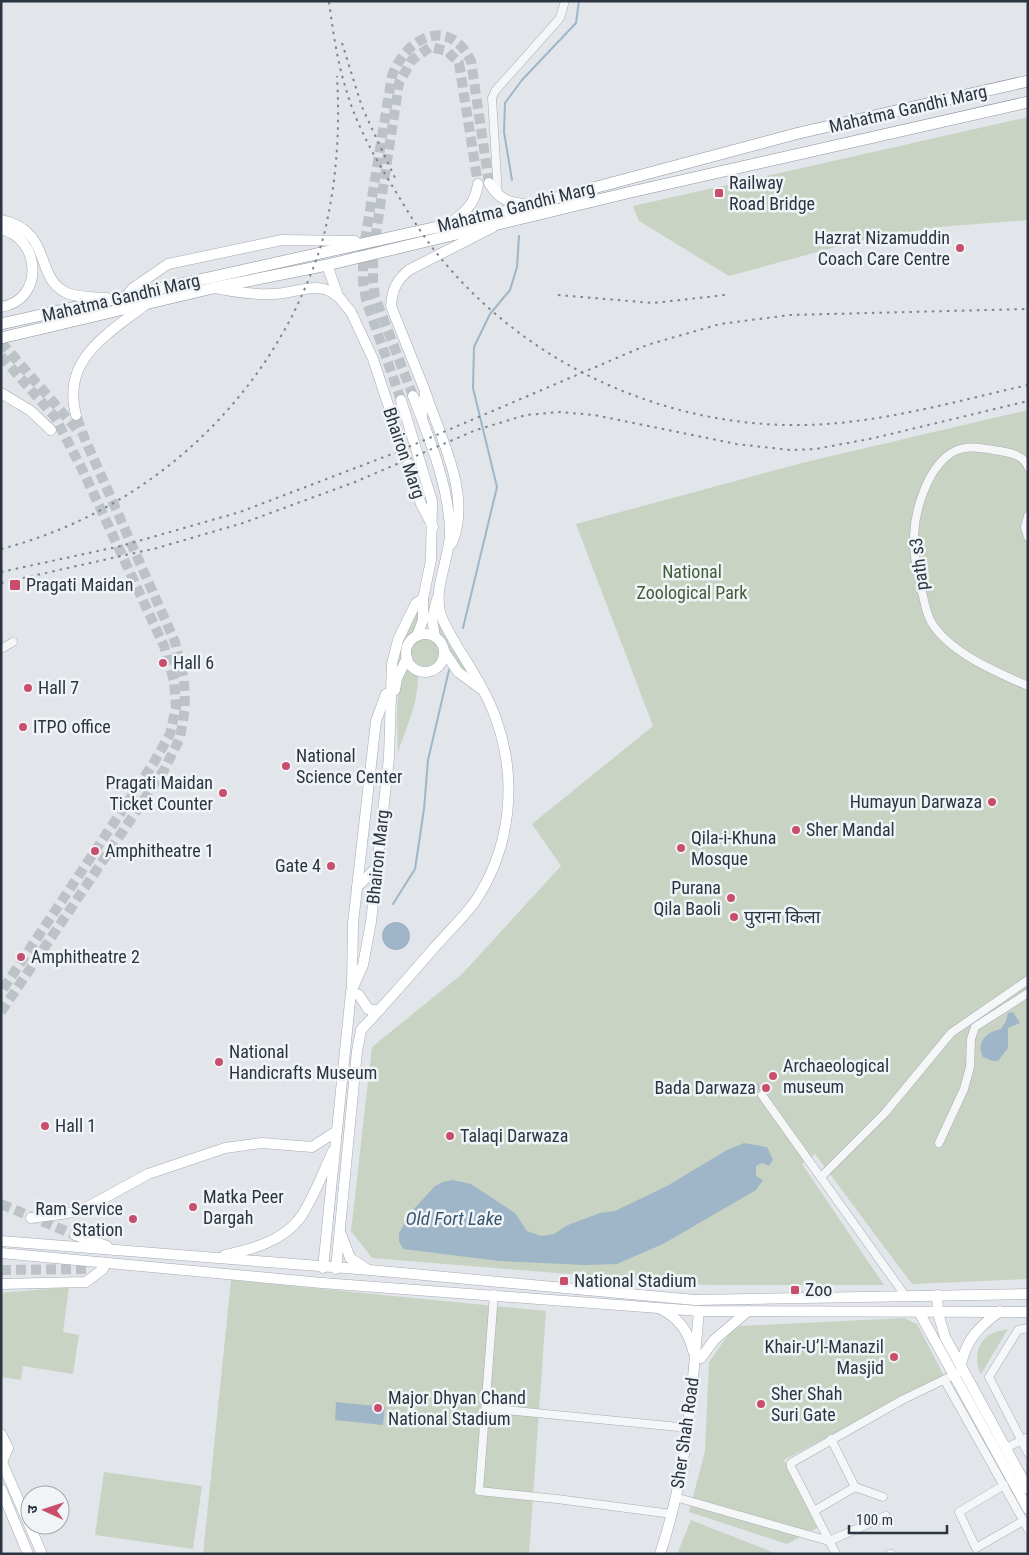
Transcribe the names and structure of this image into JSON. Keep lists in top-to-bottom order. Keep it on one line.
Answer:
{"streets":{"highway":["Mahatma Gandhi Marg"],"main road":["Bhairon Marg","Sher Shah Road"],"street":["path s3"]},"crossings":[["Mahatma Gandhi Marg","Bhairon Marg"]],"water":["Old Fort Lake"],"parks":["National Zoological Park"],"places":{"transit":["Railway Road Bridge","Pragati Maidan","National Stadium","Zoo"],"other":["Hazrat Nizamuddin Coach Care Centre","Hall 6","Hall 7","ITPO office","National Science Center","Pragati Maidan Ticket Counter","Humayun Darwaza","Sher Mandal","Qila-i-Khuna Mosque","Amphitheatre 1","Gate 4","Purana Qila Baoli","पुराना किला","Amphitheatre 2","National Handicrafts Museum","Archaeological museum","Bada Darwaza","Hall 1","Talaqi Darwaza","Matka Peer Dargah","Ram Service Station","Khair-U’l-Manazil Masjid","Sher Shah Suri Gate","Major Dhyan Chand National Stadium"]},"scale_bar":"100 m","north":"left"}
